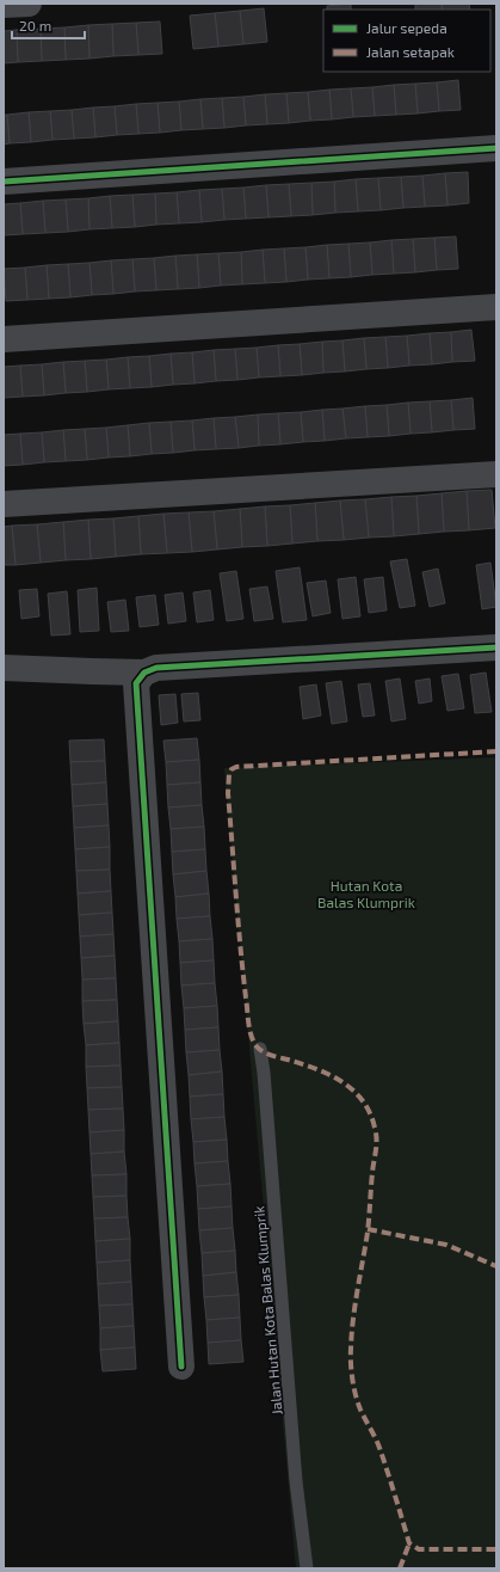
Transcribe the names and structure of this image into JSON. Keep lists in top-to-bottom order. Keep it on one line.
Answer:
{"streets":{"lane":["Jalan Hutan Kota Balas Klumprik"]},"parks":["Hutan Kota Balas Klumprik"],"legend":["Jalur sepeda","Jalan setapak"],"scale_bar":"20 m"}
